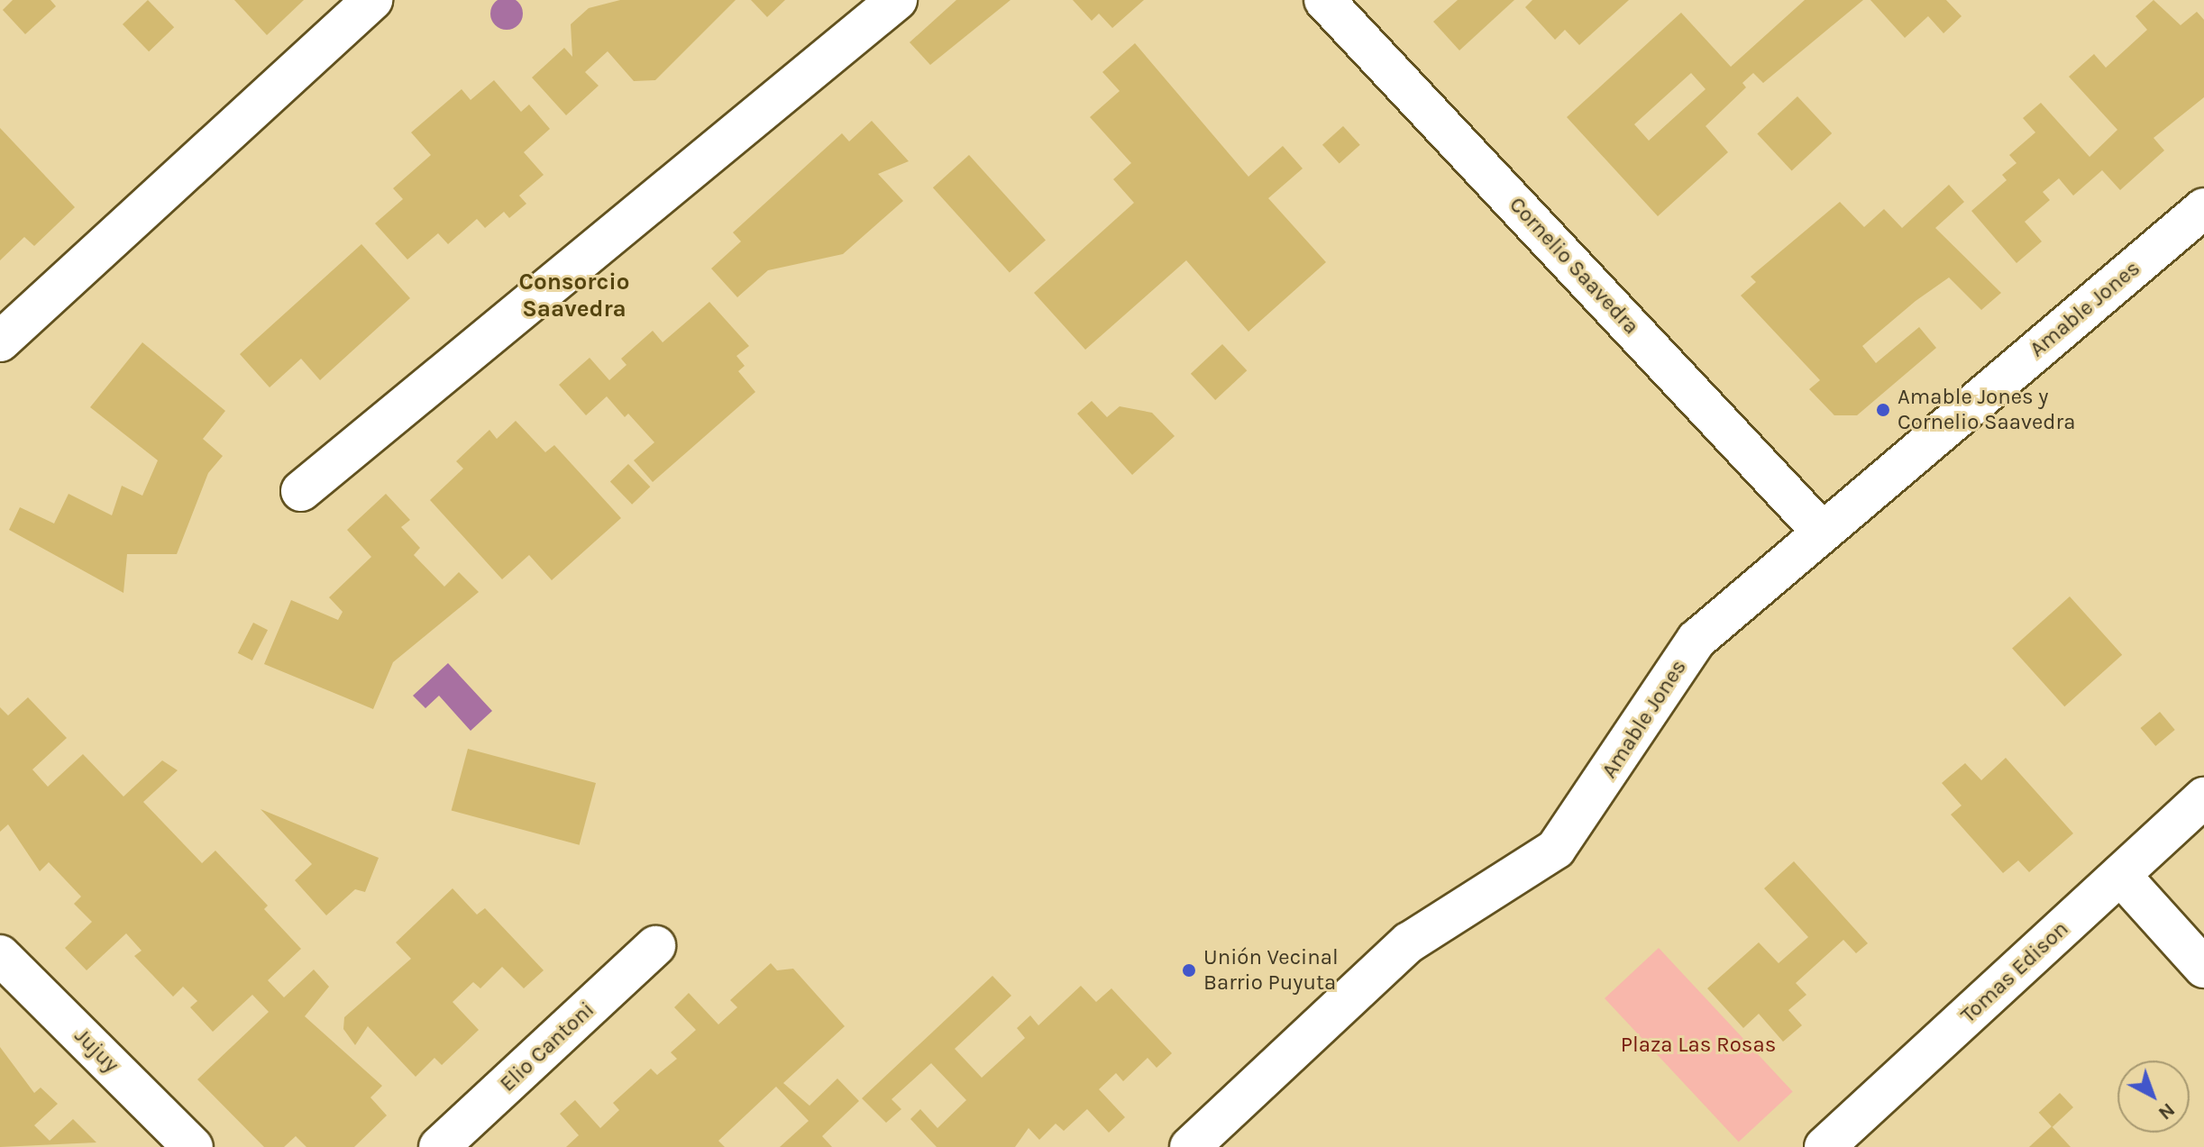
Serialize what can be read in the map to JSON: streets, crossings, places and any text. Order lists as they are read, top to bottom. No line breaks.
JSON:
{"streets":{"street":["Cornelio Saavedra","Amable Jones","Tomas Edison","Elio Cantoni","Jujuy"]},"crossings":[["Cornelio Saavedra","Amable Jones"]],"districts":["Consorcio Saavedra"],"parks":["Plaza Las Rosas"],"places":["Amable Jones y Cornelio Saavedra","Unión Vecinal Barrio Puyuta"],"north":"bottom right"}
